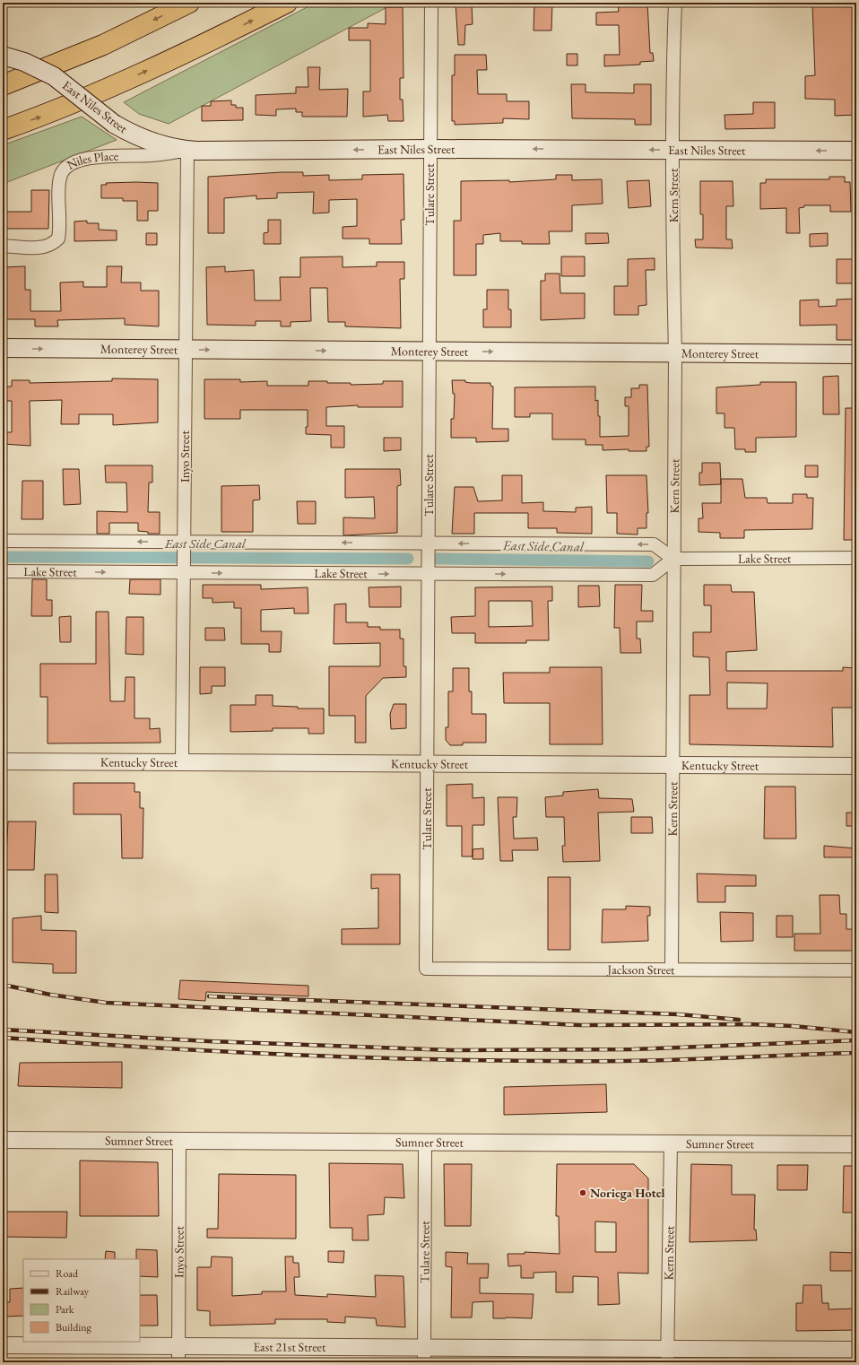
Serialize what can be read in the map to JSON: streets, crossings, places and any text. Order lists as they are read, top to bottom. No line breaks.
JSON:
{"streets":{"main road":["East Niles Street","Monterey Street"],"street":["Niles Place","Tulare Street","Kern Street","Inyo Street","Lake Street","Kentucky Street","Jackson Street","Sumner Street","East 21st Street"]},"crossings":[["East Niles Street","Niles Place"],["East Niles Street","Tulare Street"],["East Niles Street","Kern Street"],["East Niles Street","Inyo Street"],["Niles Place","Inyo Street"],["Tulare Street","Monterey Street"],["Tulare Street","Lake Street"],["Tulare Street","Kentucky Street"],["Tulare Street","Jackson Street"],["Tulare Street","Sumner Street"],["Tulare Street","East 21st Street"],["Kern Street","Monterey Street"],["Kern Street","Lake Street"],["Kern Street","Kentucky Street"],["Kern Street","Jackson Street"],["Kern Street","Sumner Street"],["Kern Street","East 21st Street"],["Monterey Street","Inyo Street"],["Inyo Street","Lake Street"],["Inyo Street","Kentucky Street"],["Inyo Street","Sumner Street"],["Inyo Street","East 21st Street"]],"one_way":["East Niles Street","Monterey Street"],"water":["East Side Canal"],"places":["Noriega Hotel"],"legend":["Road","Railway","Park","Building"]}
